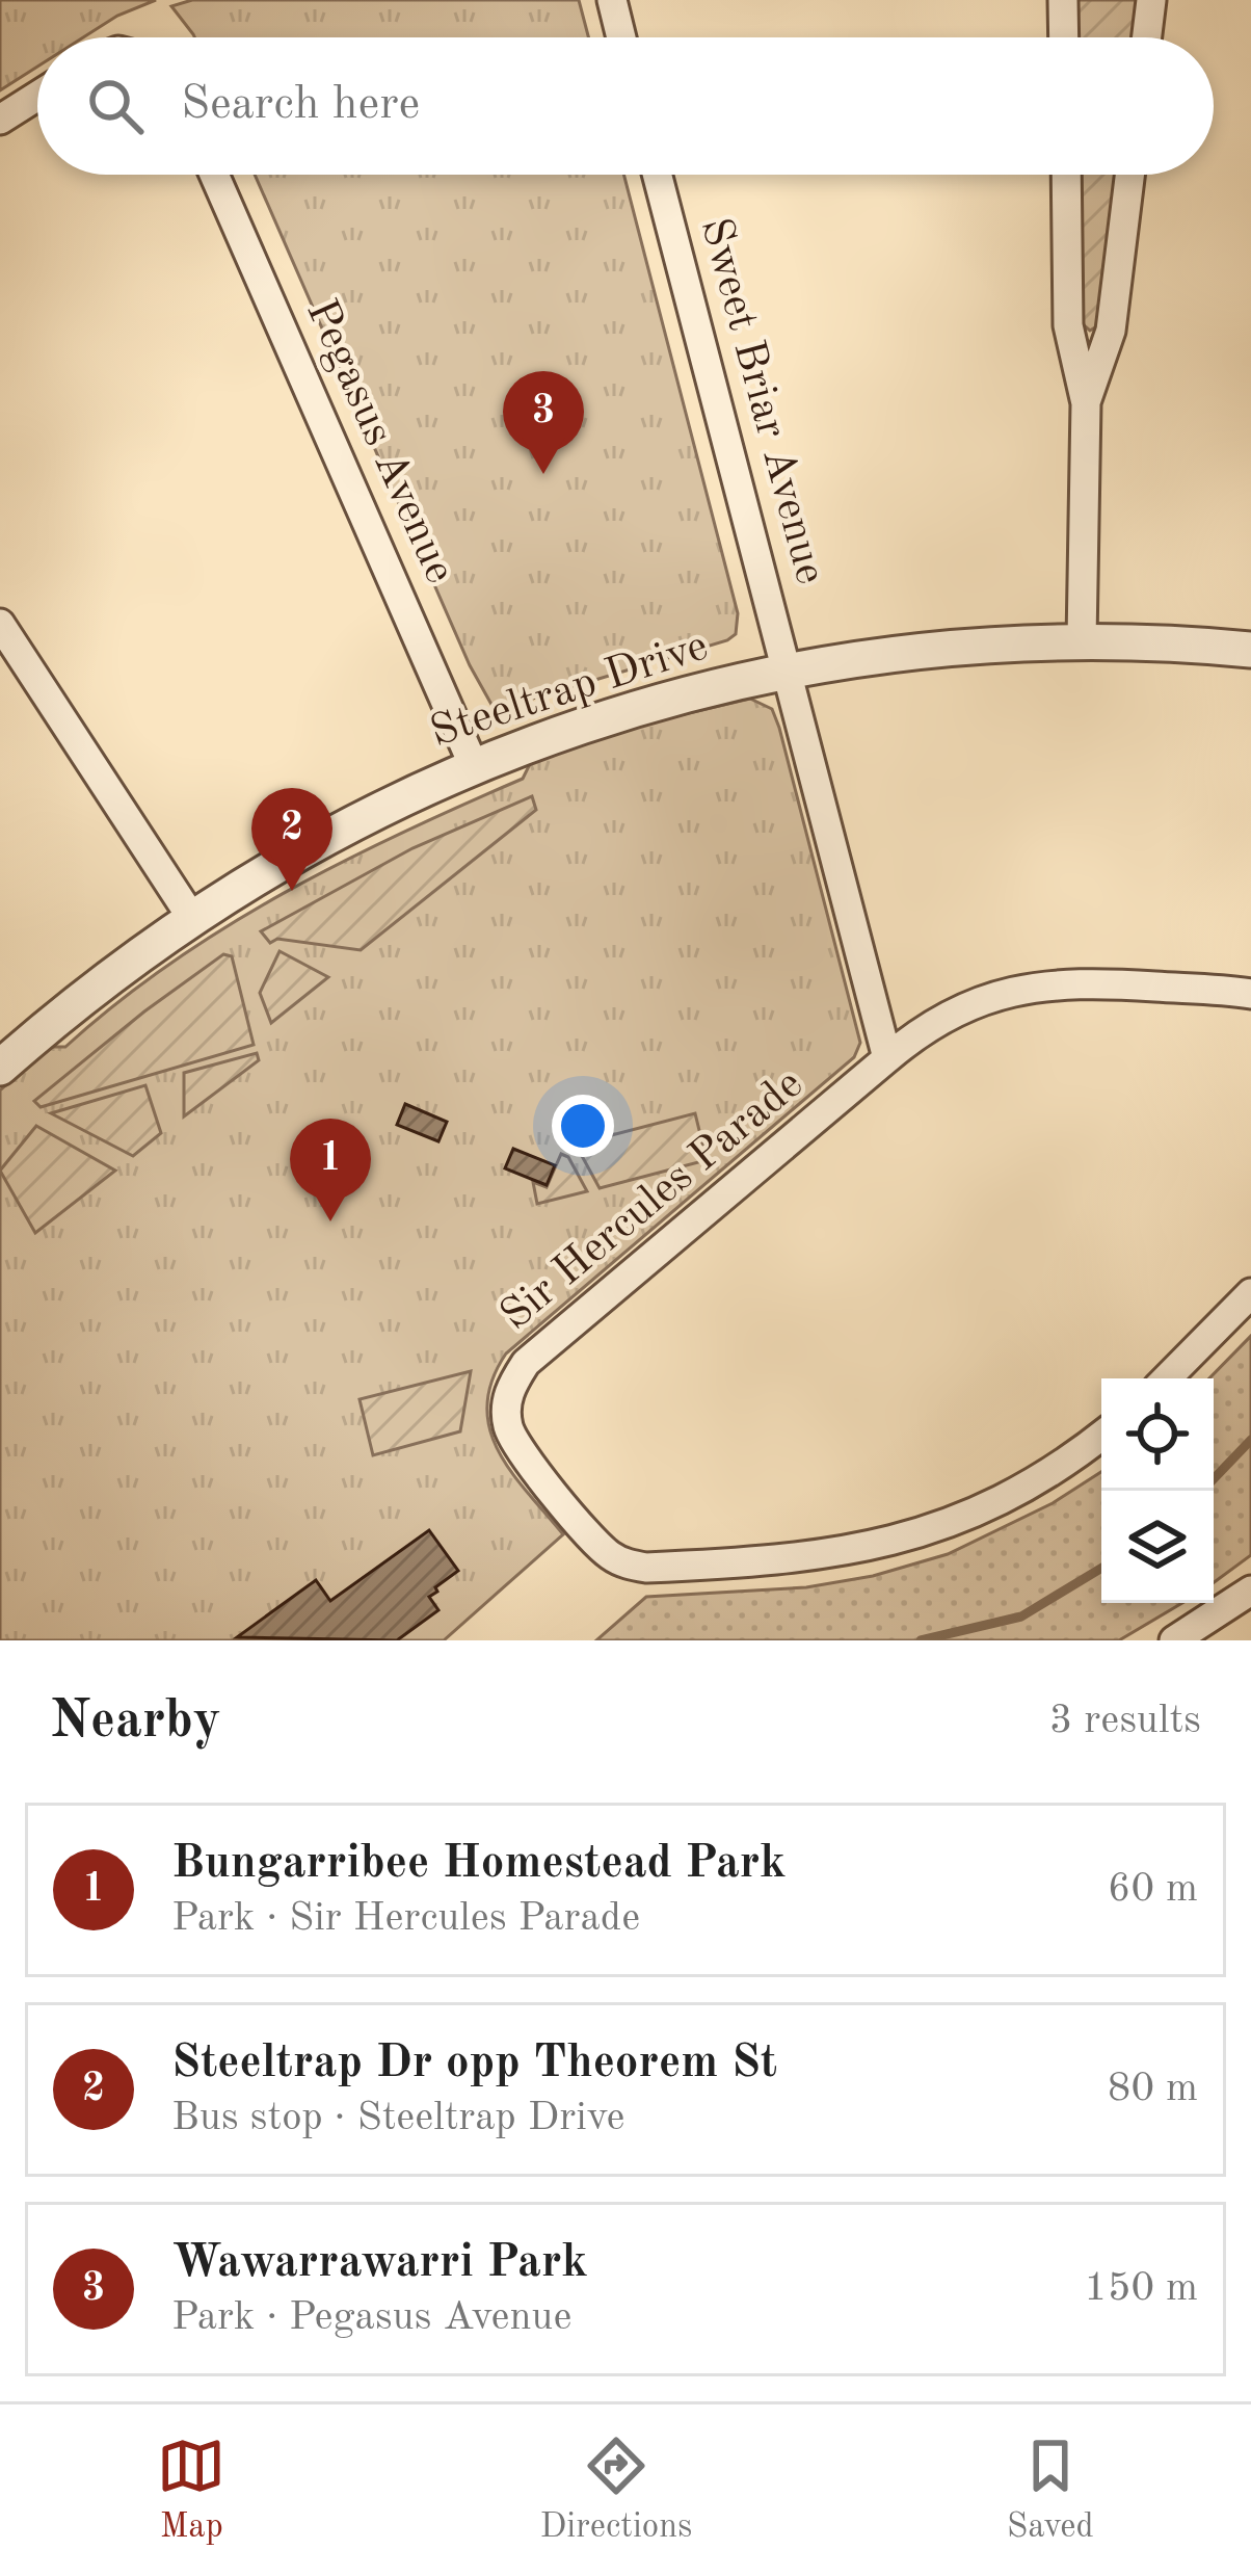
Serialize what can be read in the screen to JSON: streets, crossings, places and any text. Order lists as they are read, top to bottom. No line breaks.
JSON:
{"streets":{"street":["Sweet Briar Avenue","Pegasus Avenue","Steeltrap Drive","Sir Hercules Parade"]},"crossings":[["Sweet Briar Avenue","Steeltrap Drive"],["Pegasus Avenue","Steeltrap Drive"]],"page":{"search":"Search here","pins":["3","2","1"],"heading":["Nearby","3 results"],"list":[{"mark":"1","name":"Bungarribee Homestead Park","note":"Park · Sir Hercules Parade","value":"60 m"},{"mark":"2","name":"Steeltrap Dr opp Theorem St","note":"Bus stop · Steeltrap Drive","value":"80 m"},{"mark":"3","name":"Wawarrawarri Park","note":"Park · Pegasus Avenue","value":"150 m"}],"nav":["Map","Directions","Saved"]}}
